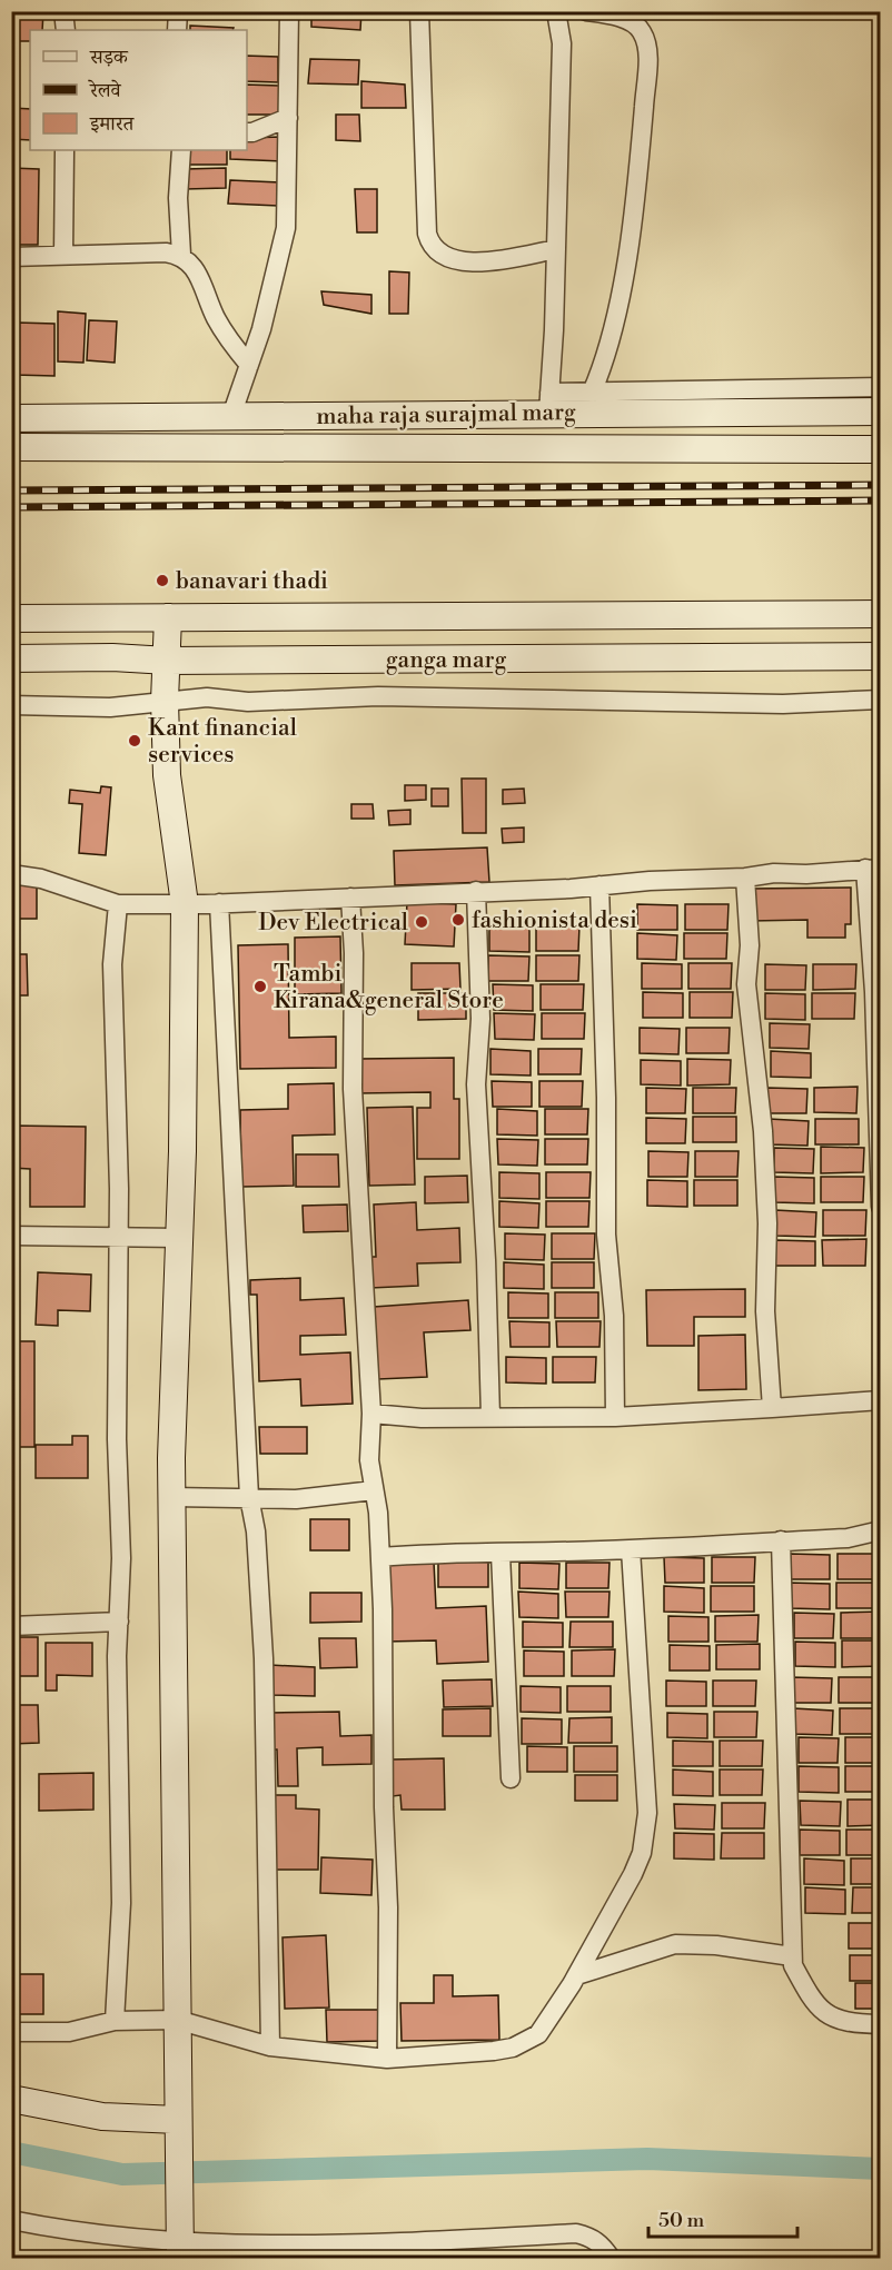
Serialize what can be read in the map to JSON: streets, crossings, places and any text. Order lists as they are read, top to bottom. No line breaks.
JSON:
{"streets":{"street":["maha raja surajmal marg","ganga marg"]},"places":["banavari thadi","Kant financial services","fashionista desi","Dev Electrical","Tambi Kirana&general Store"],"legend":["सड़क","रेलवे","इमारत"],"scale_bar":"50 m"}
